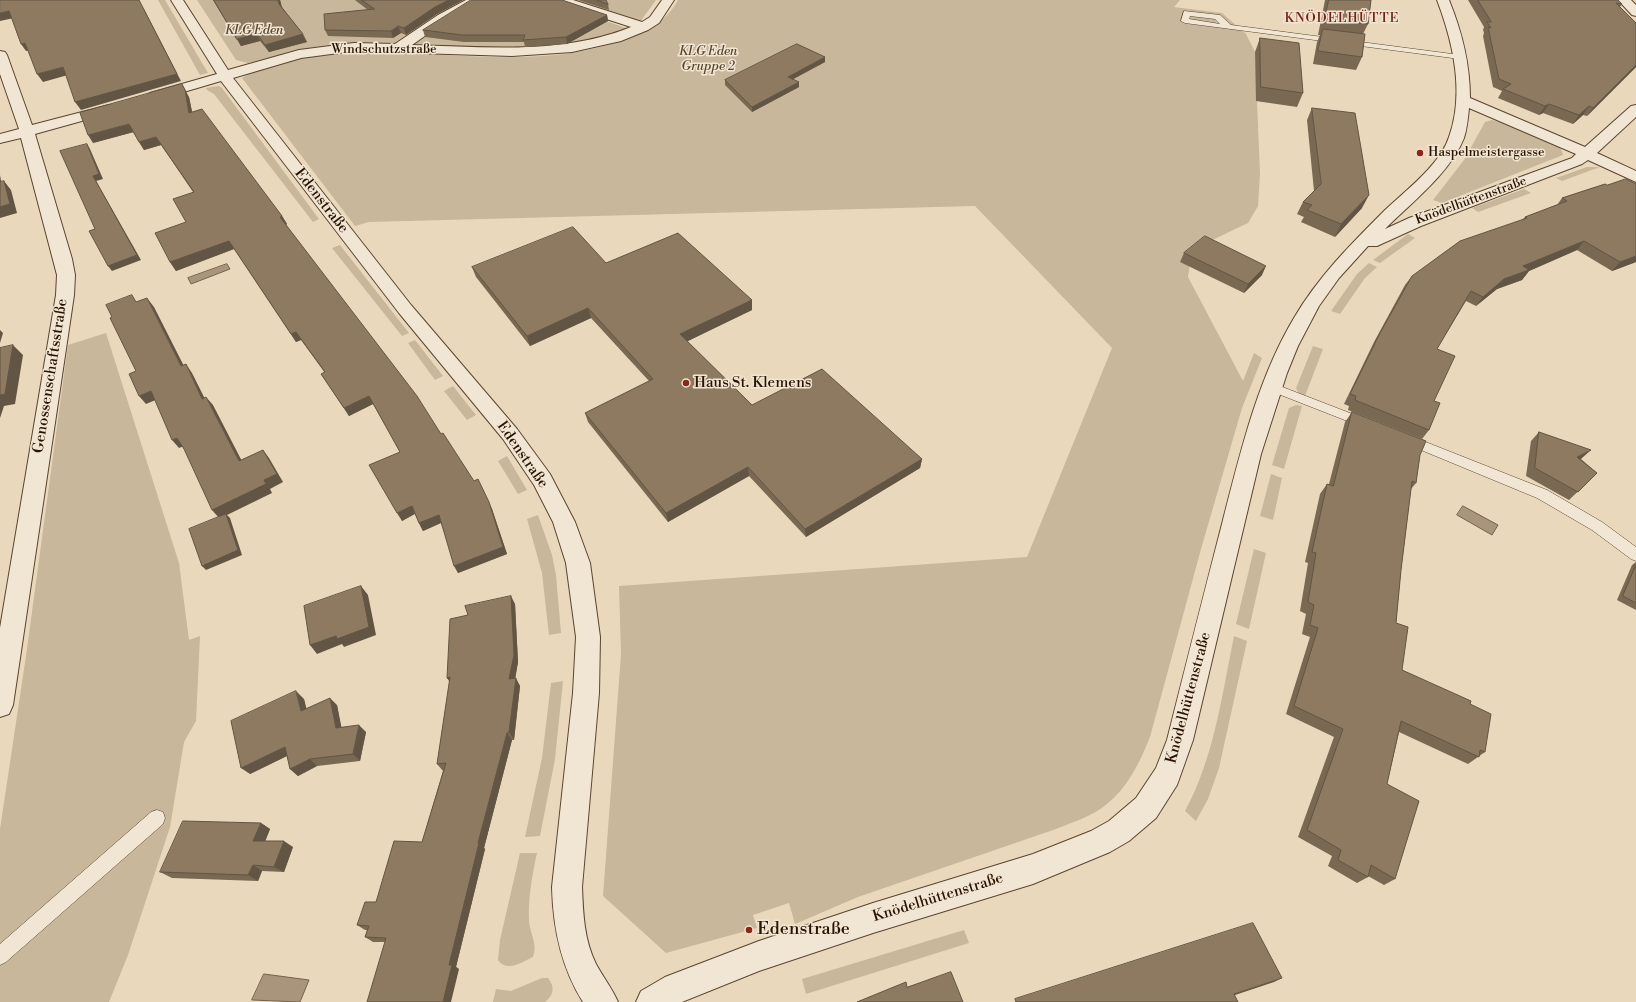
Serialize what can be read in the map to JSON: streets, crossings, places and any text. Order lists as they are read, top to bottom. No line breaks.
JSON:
{"streets":{"street":["Windschutzstraße","Edenstraße","Knödelhüttenstraße","Genossenschaftsstraße"]},"crossings":[["Windschutzstraße","Edenstraße"]],"districts":["KNÖDELHÜTTE"],"parks":["KLG Eden","KLG Eden Gruppe 2"],"places":["Haspelmeistergasse","Haus St. Klemens","Edenstraße"]}
